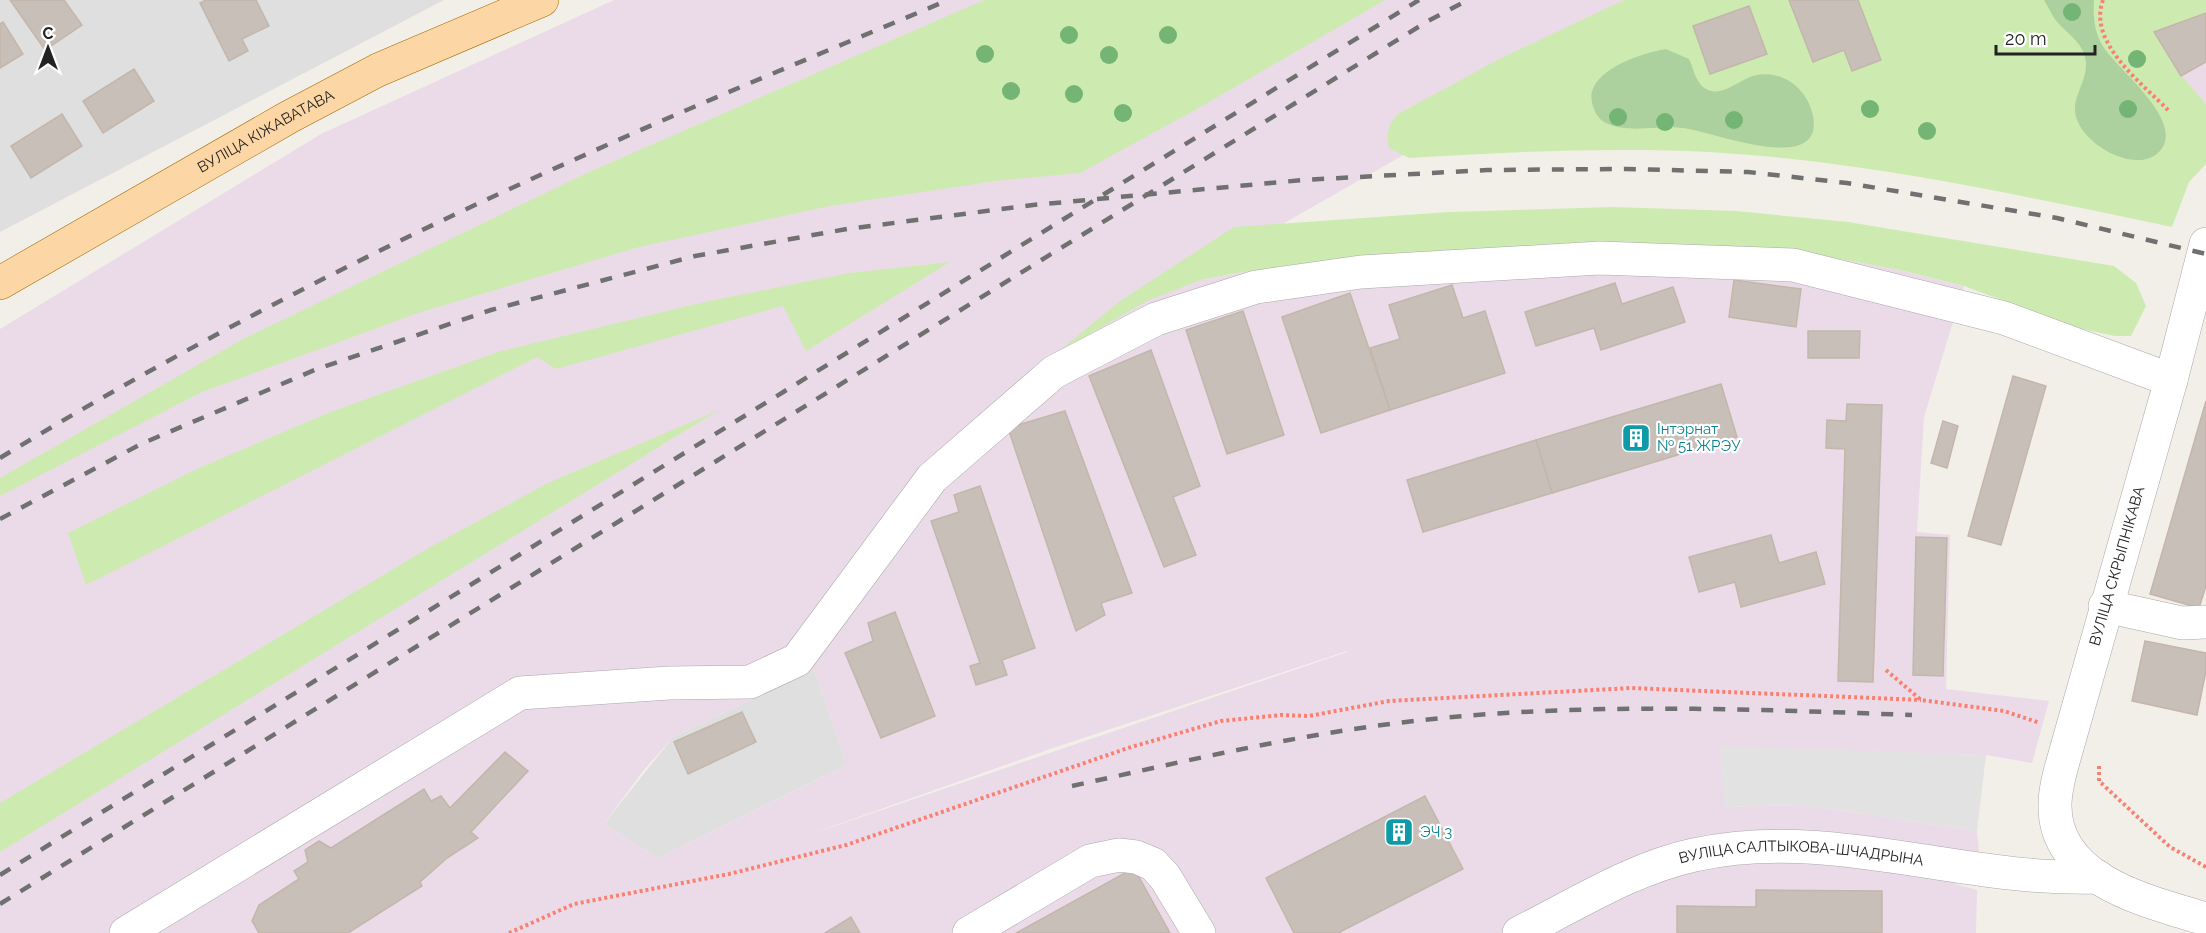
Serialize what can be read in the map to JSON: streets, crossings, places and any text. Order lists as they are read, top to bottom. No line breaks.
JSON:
{"streets":{"main road":["ВУЛІЦА КІЖАВАТАВА"],"street":["ВУЛІЦА СКРЫПНІКАВА","ВУЛІЦА САЛТЫКОВА-ШЧАДРЫНА"]},"crossings":[["ВУЛІЦА СКРЫПНІКАВА","ВУЛІЦА САЛТЫКОВА-ШЧАДРЫНА"]],"places":{"building":["Інтэрнат № 51 ЖРЭУ","ЭЧ 3"]},"scale_bar":"20 m","north":"top"}
